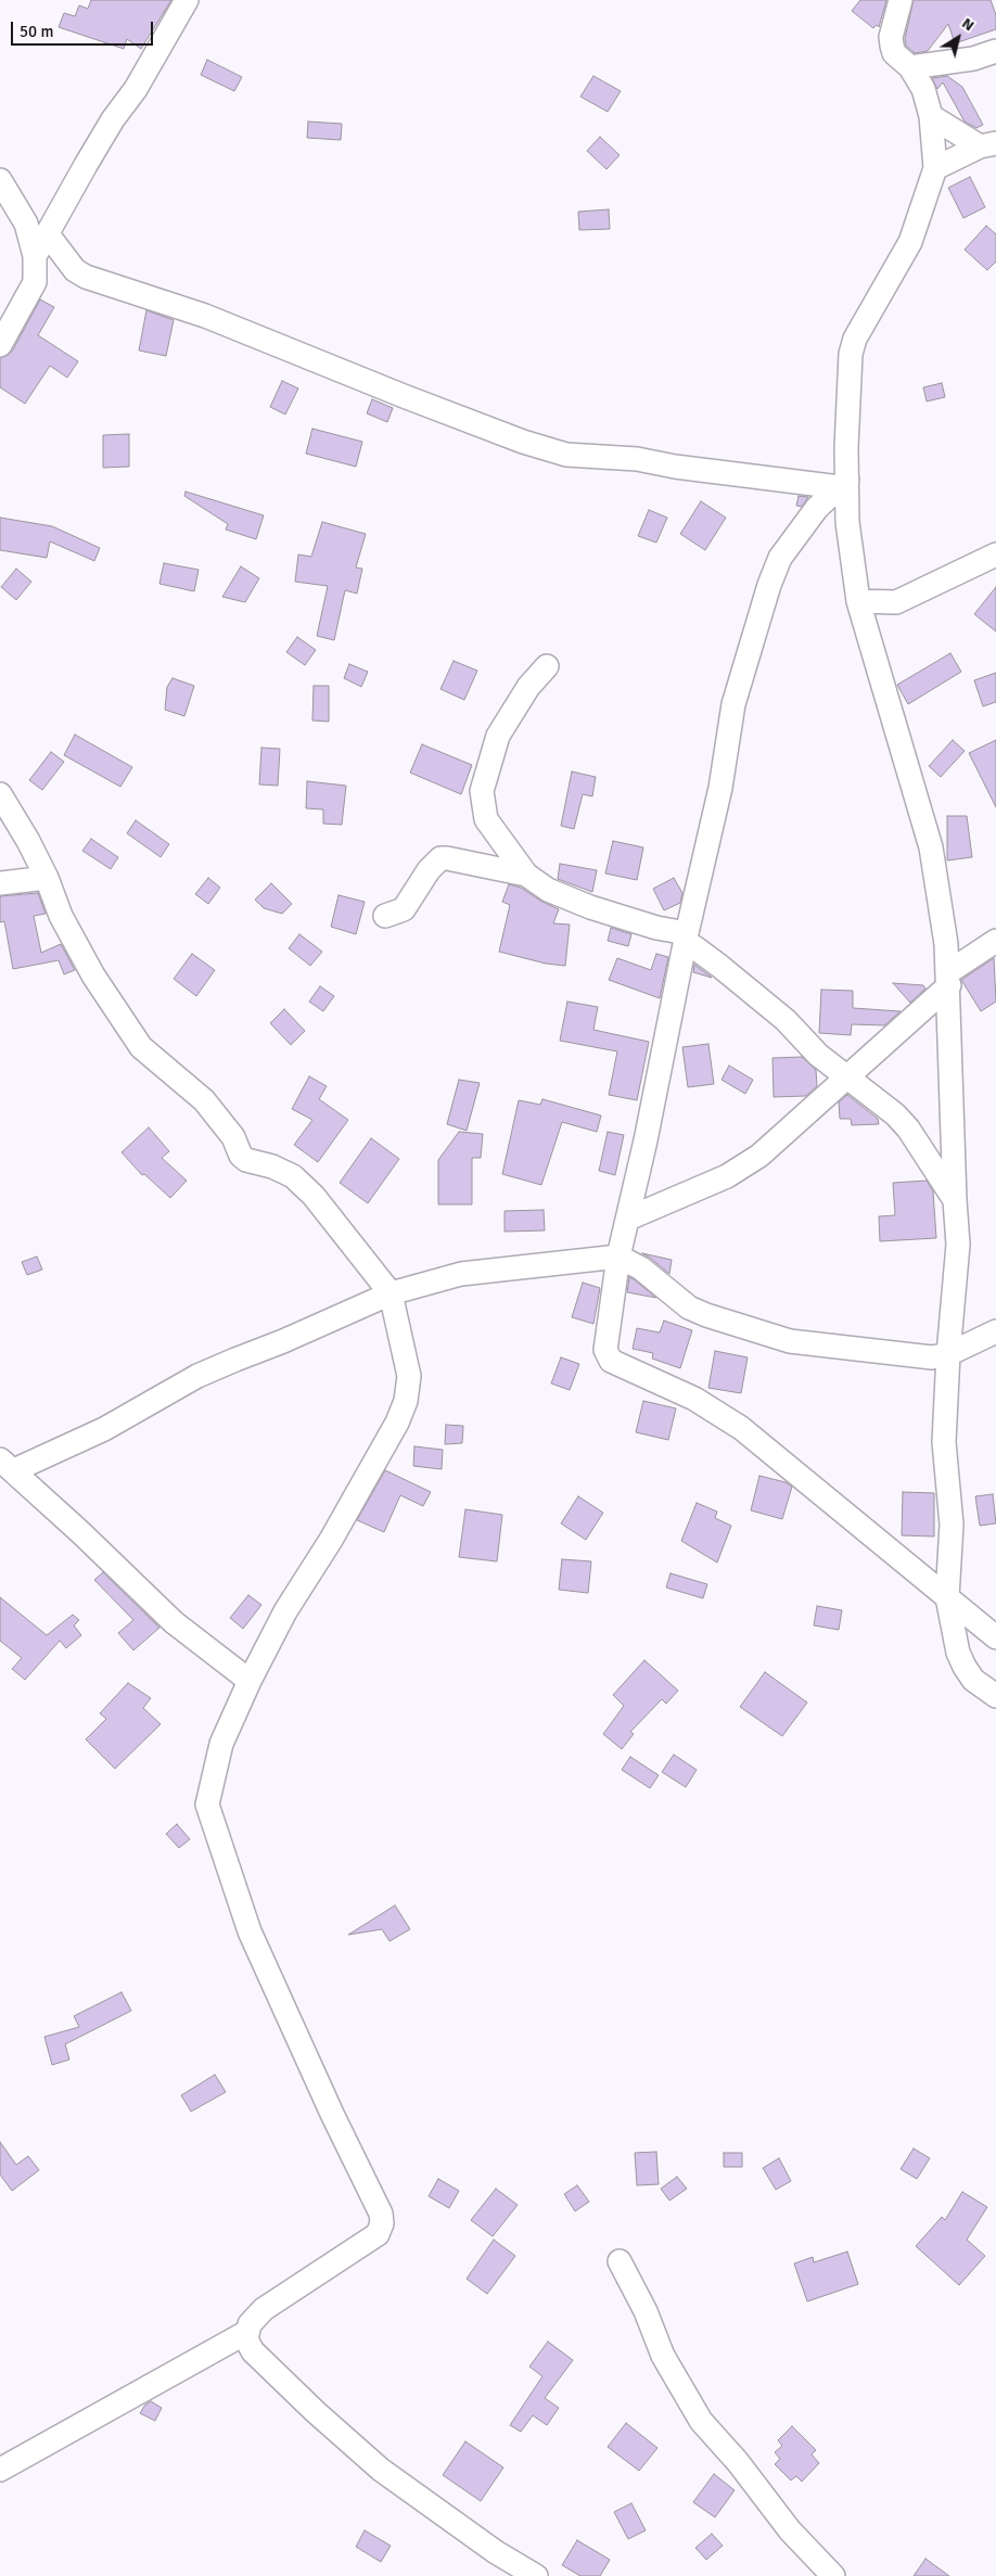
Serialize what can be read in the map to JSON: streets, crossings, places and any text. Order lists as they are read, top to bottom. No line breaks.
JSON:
{"scale_bar":"50 m","north":"top right"}
